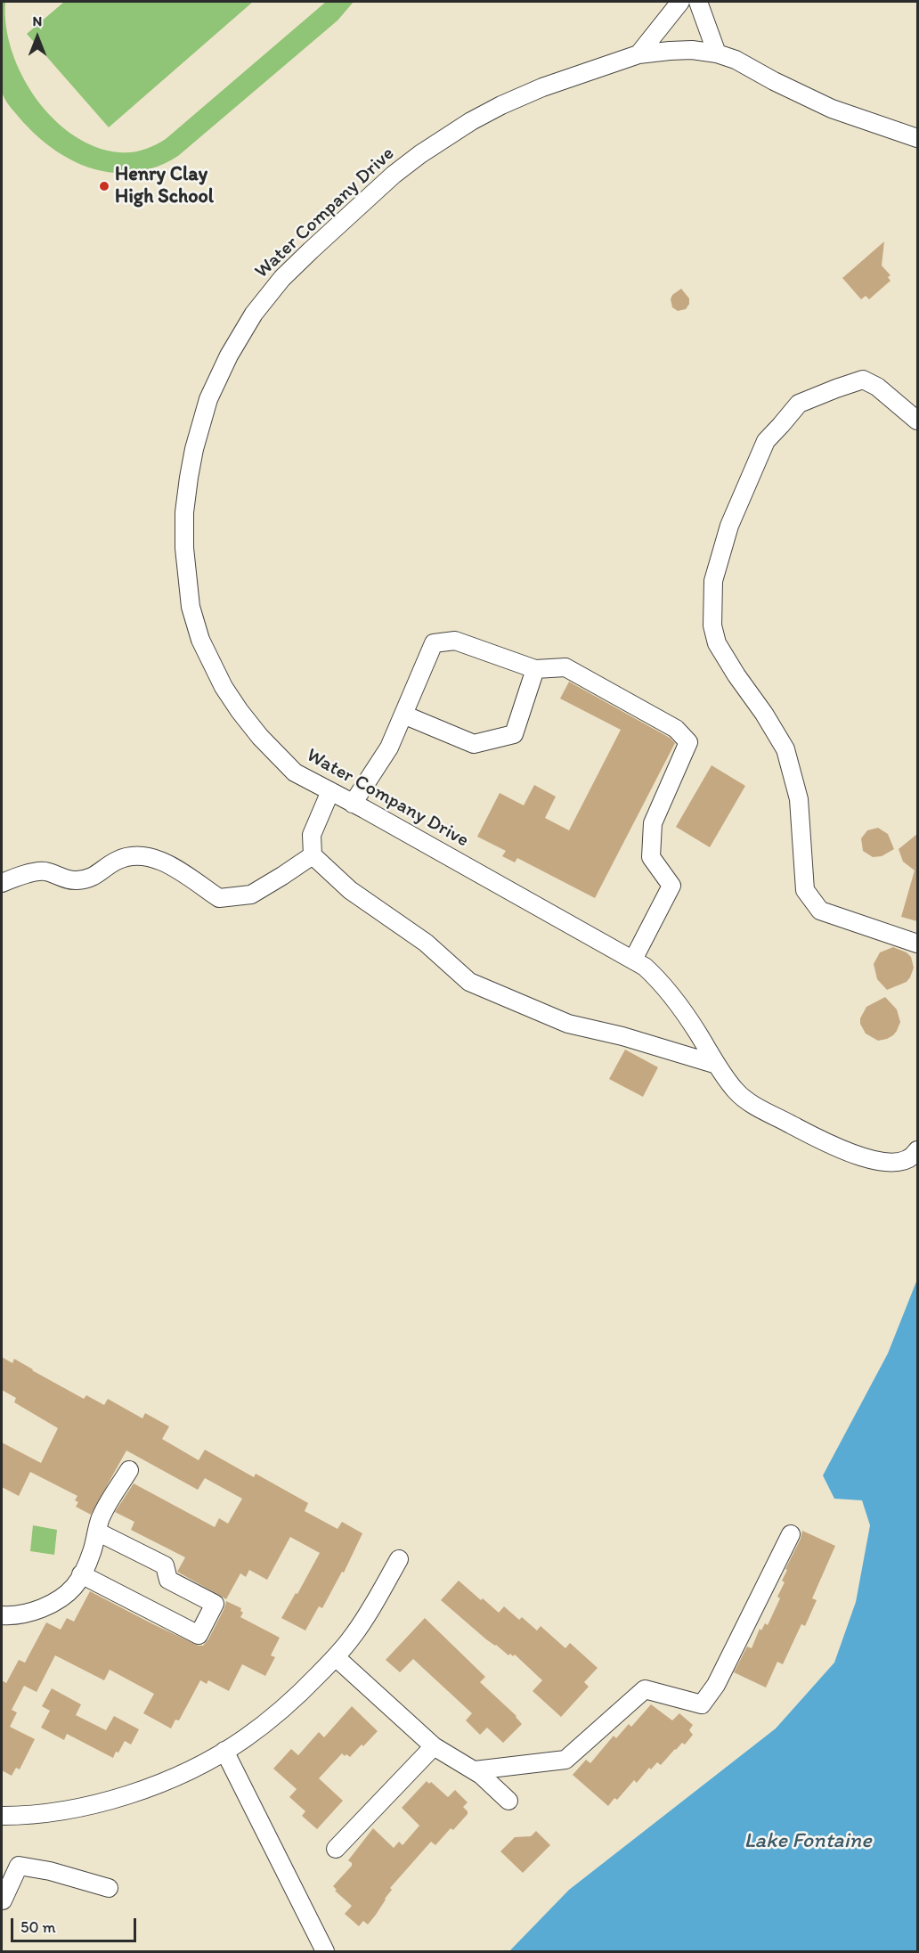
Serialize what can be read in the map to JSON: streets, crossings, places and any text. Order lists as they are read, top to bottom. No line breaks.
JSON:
{"streets":{"street":["Water Company Drive"]},"water":["Lake Fontaine"],"places":["Henry Clay High School"],"scale_bar":"50 m","north":"top"}
